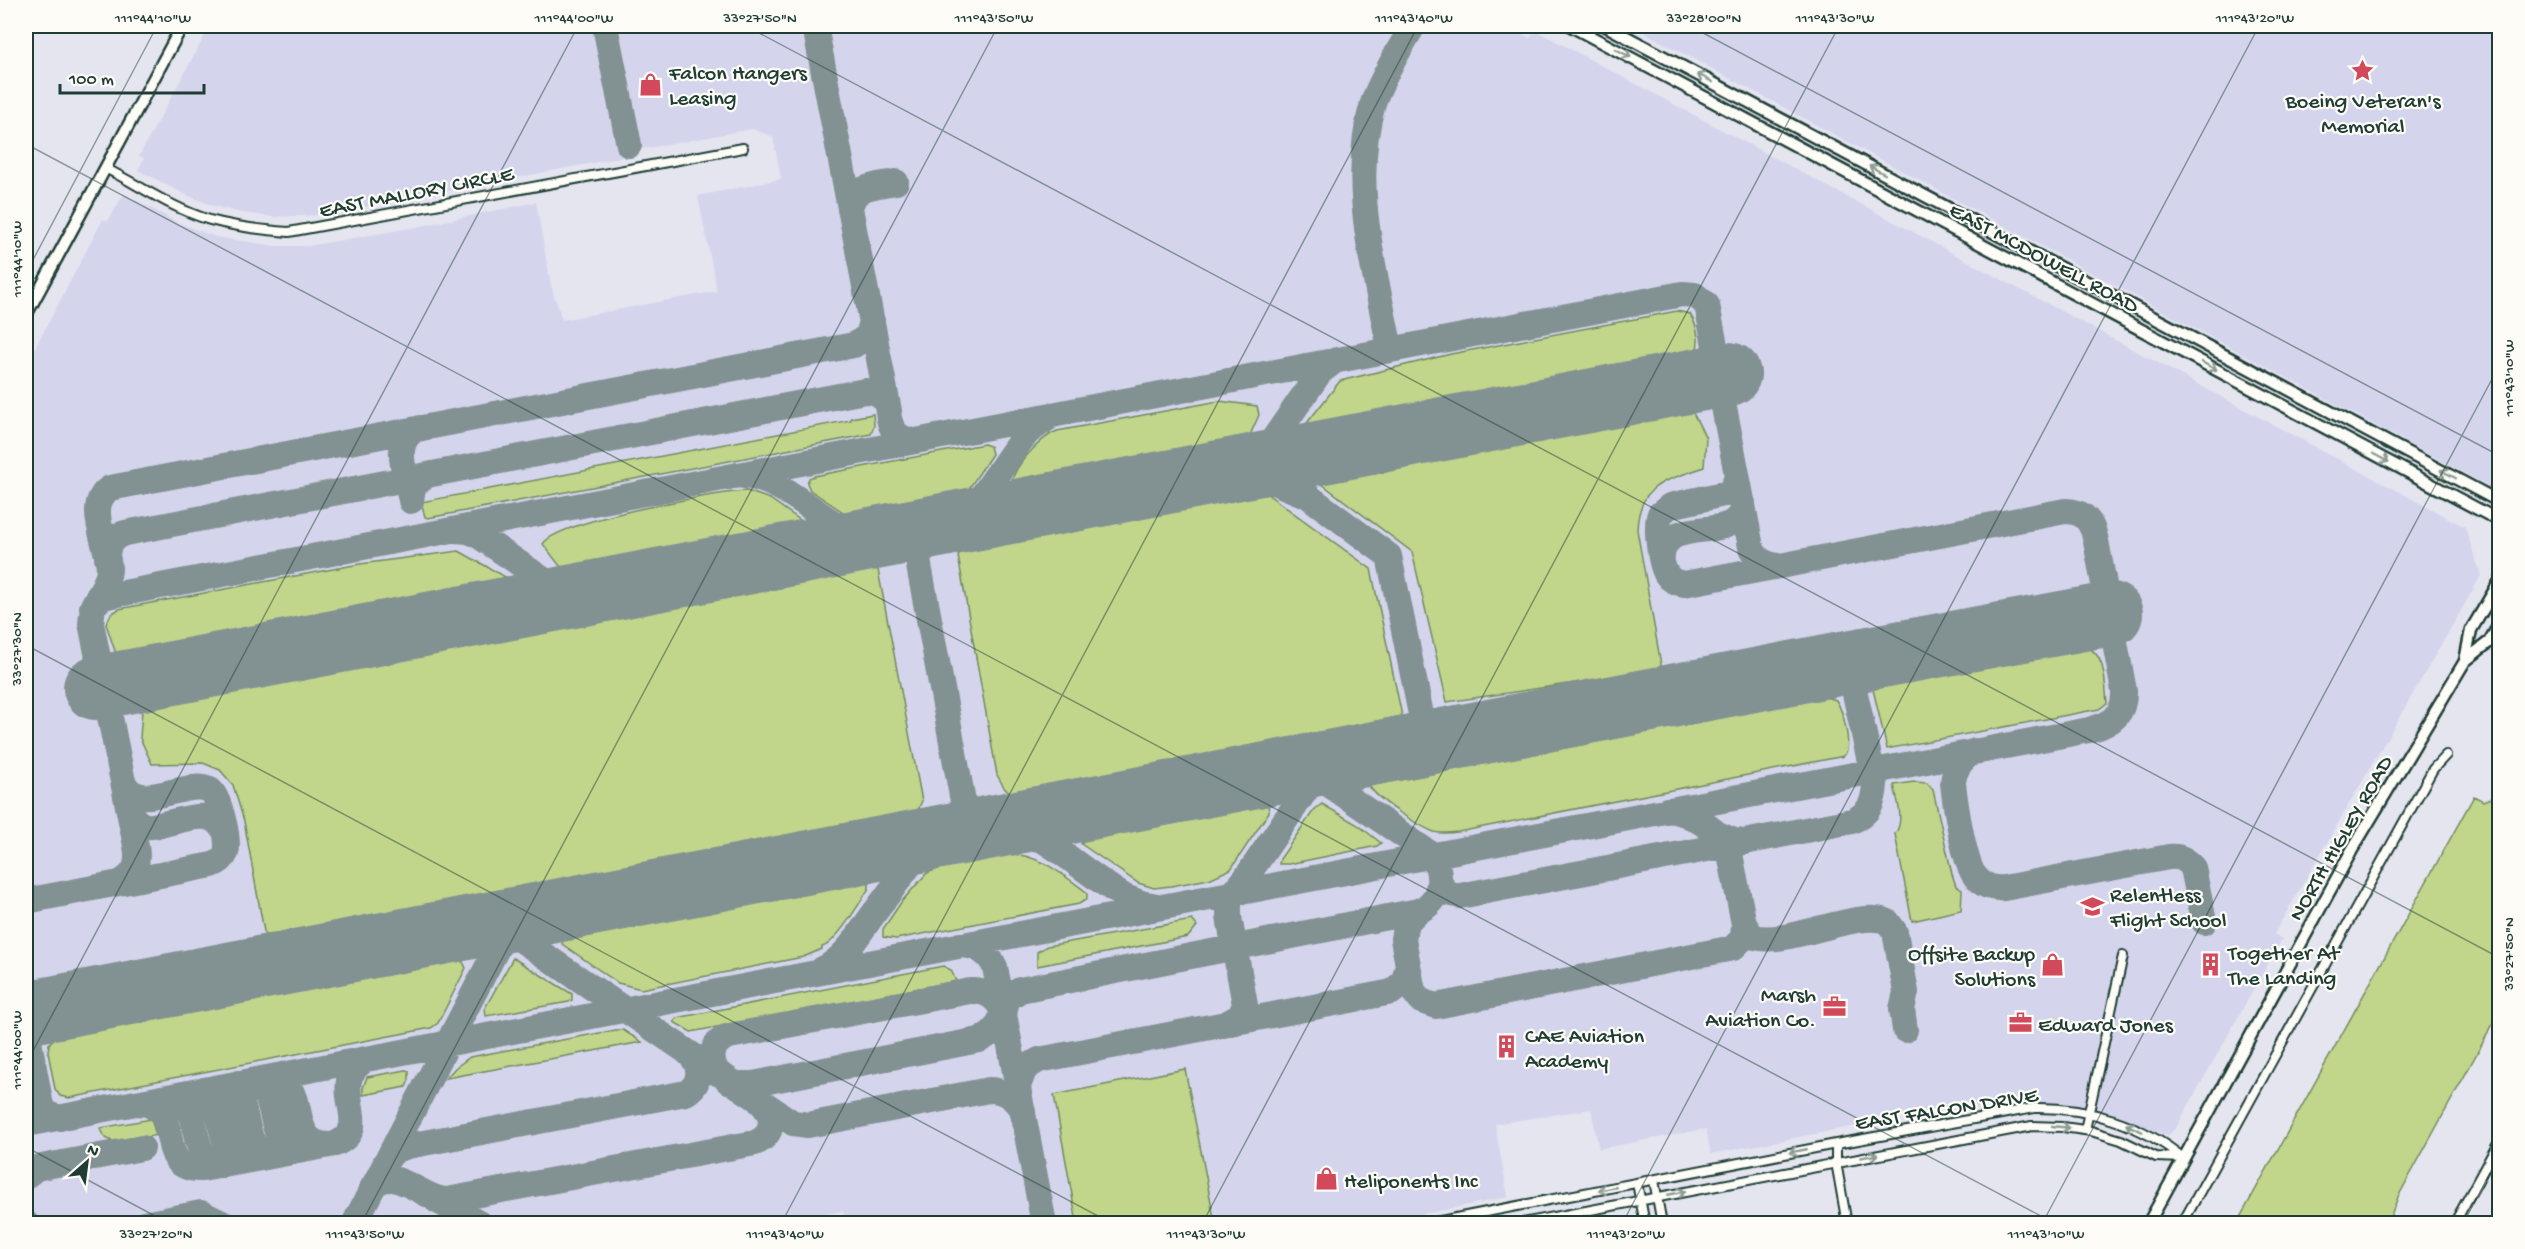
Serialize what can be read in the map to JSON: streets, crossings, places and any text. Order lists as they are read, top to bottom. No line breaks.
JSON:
{"streets":{"main road":["EAST MCDOWELL ROAD","NORTH HIGLEY ROAD"],"street":["EAST MALLORY CIRCLE","EAST FALCON DRIVE"]},"crossings":[["NORTH HIGLEY ROAD","EAST FALCON DRIVE"]],"places":{"place":["Boeing Veteran's Memorial"],"shop":["Falcon Hangers Leasing","Offsite Backup Solutions","Heliponents Inc"],"school or university":["Relentless Flight School"],"building":["Together At The Landing","CAE Aviation Academy"],"office":["Marsh Aviation Co.","Edward Jones"]},"scale_bar":"100 m","north":"top right","coordinates":["111°44'10\"W","111°44'00\"W","33°27'50\"N","111°43'50\"W","111°43'40\"W","33°28'00\"N","111°43'30\"W","111°43'20\"W","111°43'10\"W","33°27'30\"N","33°27'20\"N"]}
